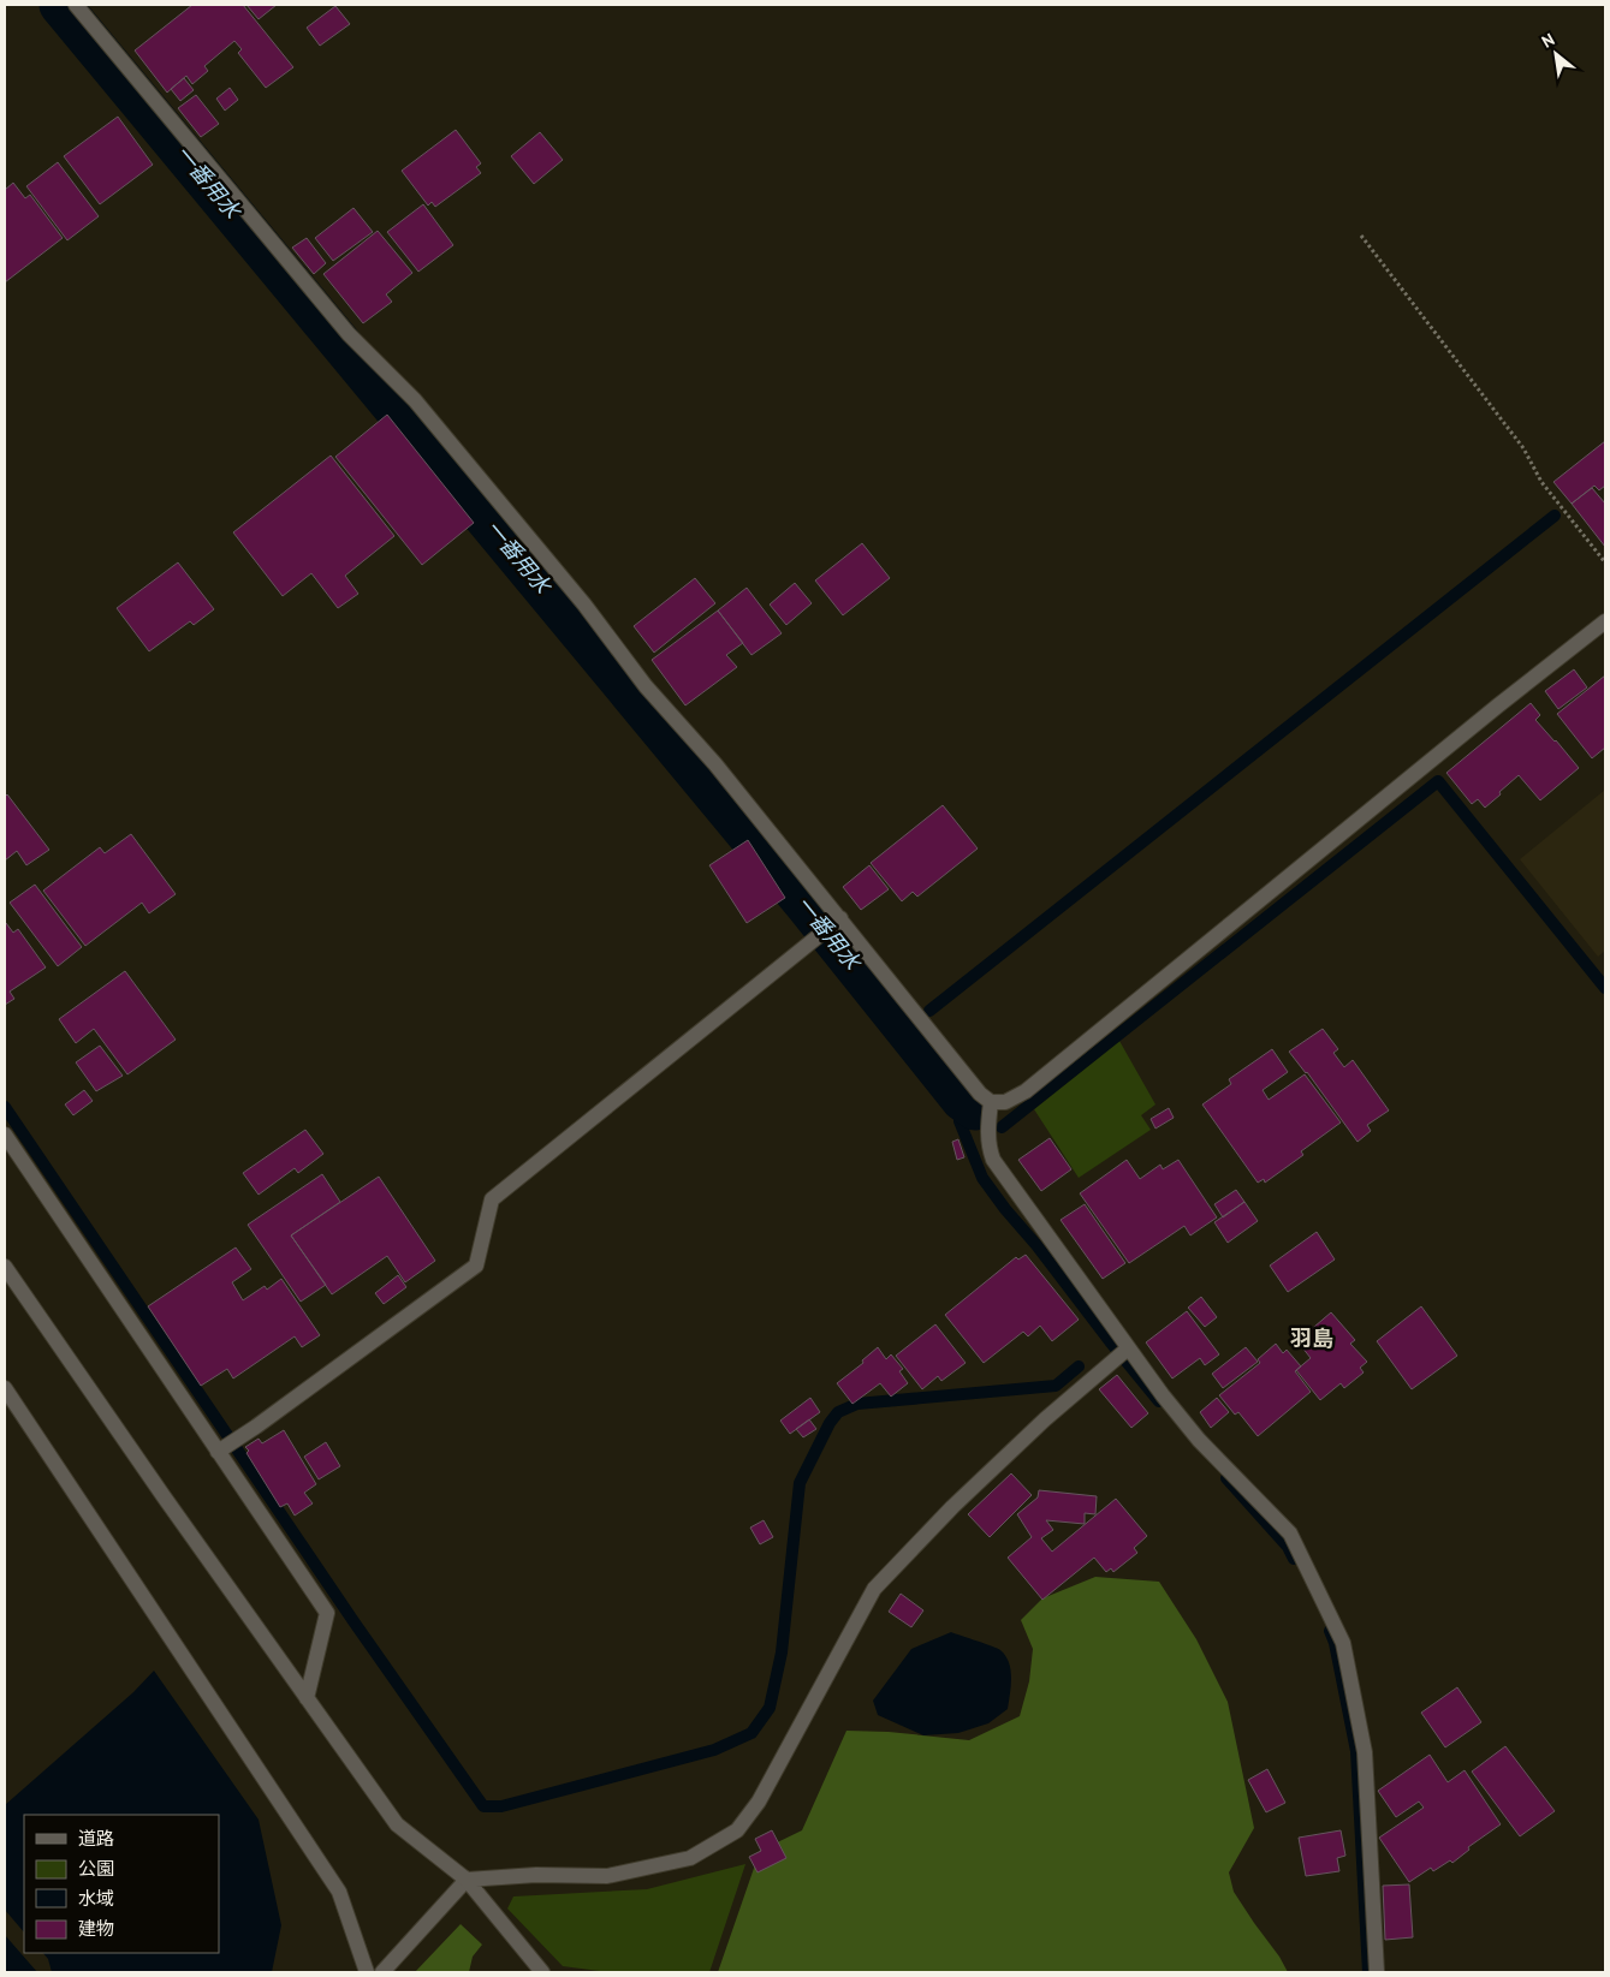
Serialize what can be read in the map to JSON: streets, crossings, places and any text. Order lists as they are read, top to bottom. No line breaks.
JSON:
{"districts":["羽島"],"water":["一番用水"],"legend":["道路","公園","水域","建物"],"north":"top left"}
